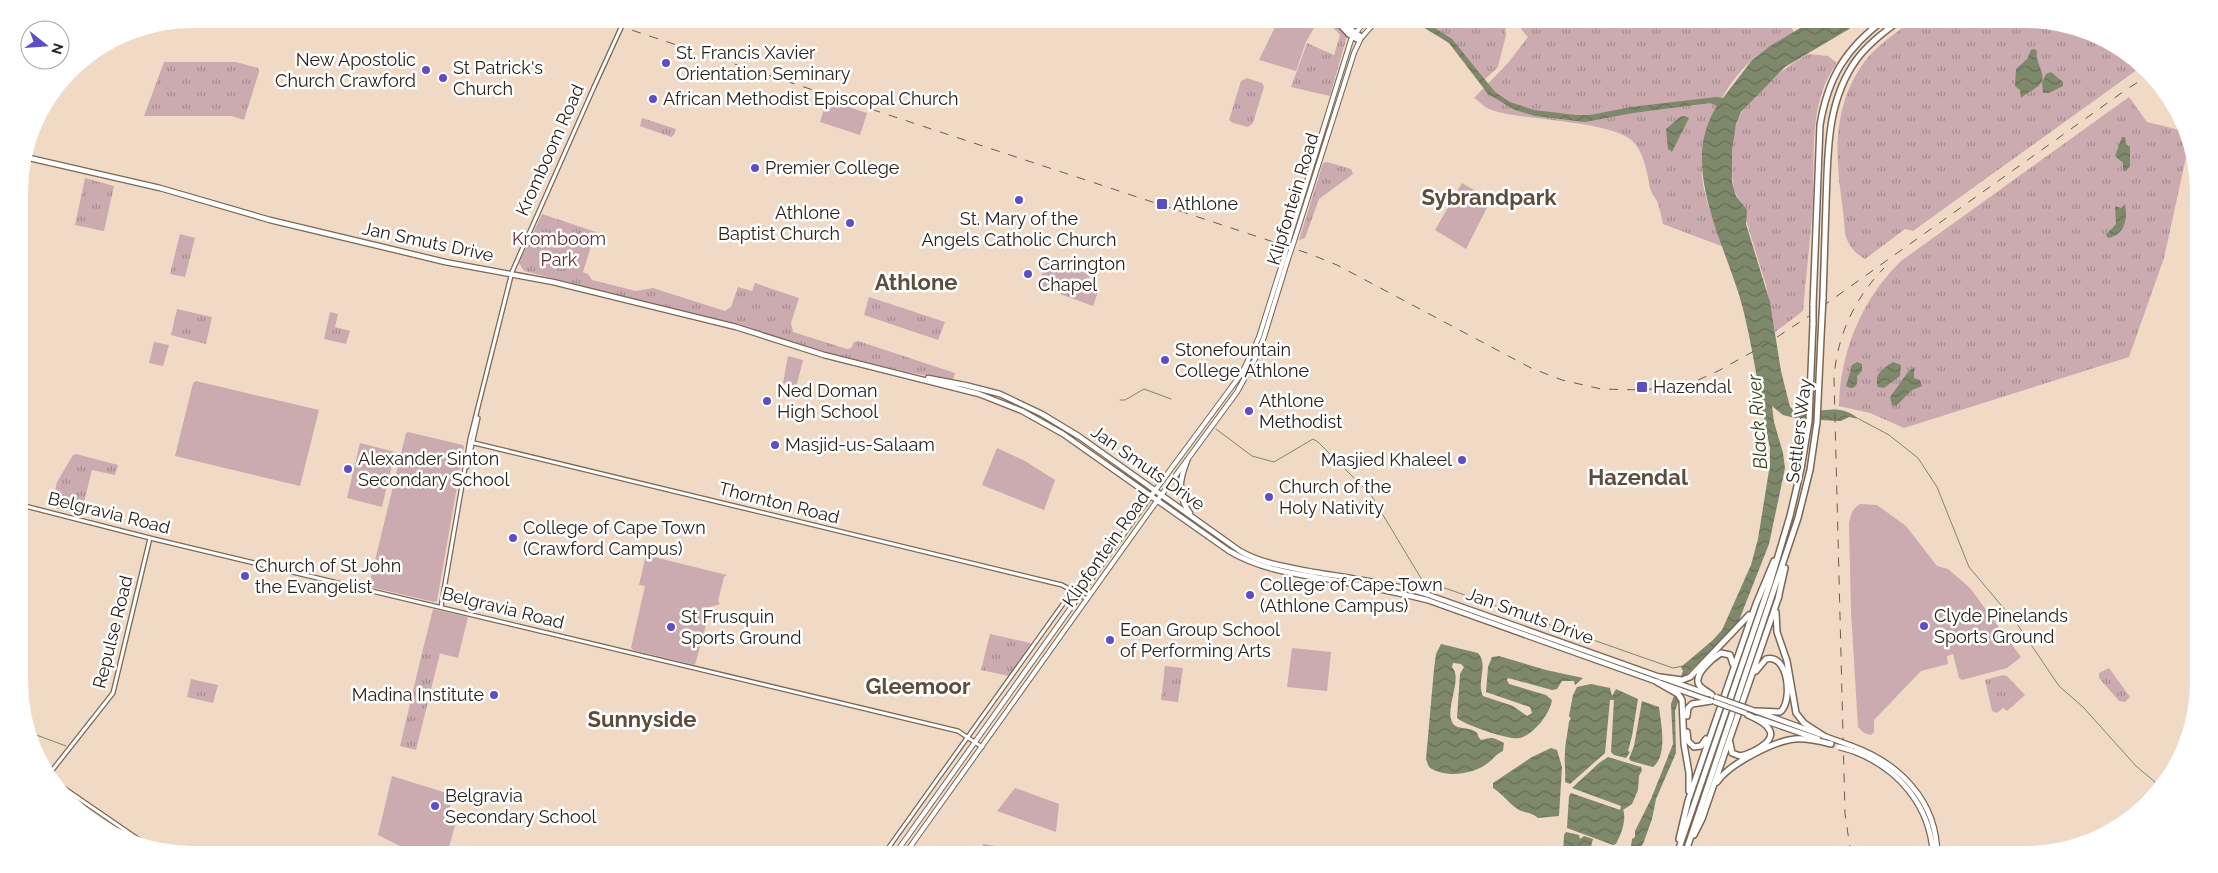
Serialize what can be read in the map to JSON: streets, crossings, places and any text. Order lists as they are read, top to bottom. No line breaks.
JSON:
{"streets":{"highway":["Settlers Way"],"main road":["Klipfontein Road","Jan Smuts Drive"],"street":["Kromboom Road","Thornton Road","Belgravia Road","Repulse Road"]},"crossings":[["Kromboom Road","Jan Smuts Drive"],["Kromboom Road","Thornton Road"],["Kromboom Road","Belgravia Road"],["Klipfontein Road","Jan Smuts Drive"],["Klipfontein Road","Thornton Road"],["Klipfontein Road","Belgravia Road"],["Belgravia Road","Repulse Road"]],"districts":["Sybrandpark","Athlone","Hazendal","Gleemoor","Sunnyside"],"water":["Black River"],"parks":["Kromboom Park"],"places":{"other":["St. Francis Xavier Orientation Seminary","New Apostolic Church Crawford","St Patrick's Church","African Methodist Episcopal Church","Premier College","St. Mary of the Angels Catholic Church","Athlone Baptist Church","Carrington Chapel","Stonefountain College Athlone","Ned Doman High School","Athlone Methodist","Masjid-us-Salaam","Masjied Khaleel","Alexander Sinton Secondary School","Church of the Holy Nativity","College of Cape Town (Crawford Campus)","Church of St John the Evangelist","College of Cape Town (Athlone Campus)","Clyde Pinelands Sports Ground","St Frusquin Sports Ground","Eoan Group School of Performing Arts","Madina Institute","Belgravia Secondary School"],"transit":["Athlone","Hazendal"]},"north":"right"}
